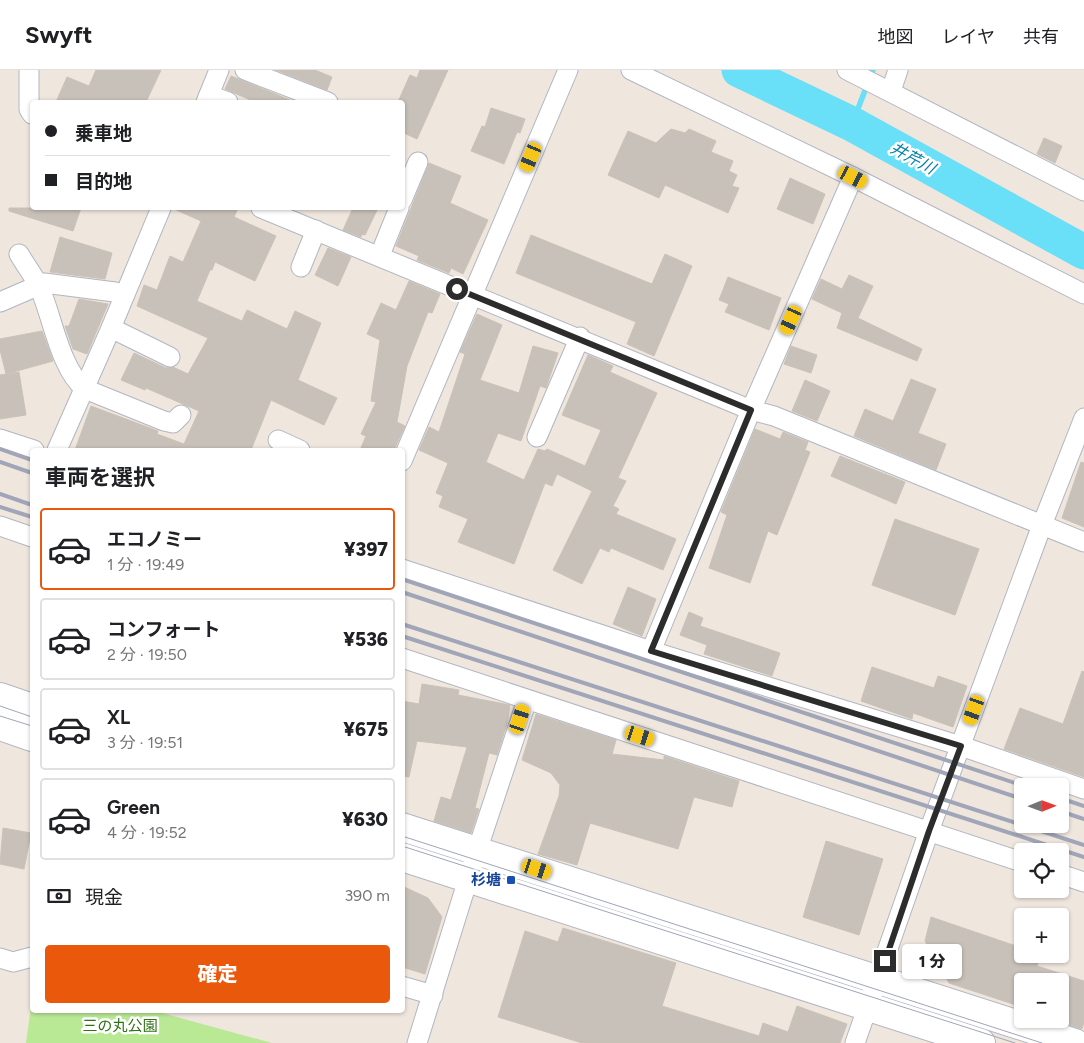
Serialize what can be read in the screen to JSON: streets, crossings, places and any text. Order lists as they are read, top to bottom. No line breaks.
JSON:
{"water":["井芹川"],"parks":["三の丸公園"],"places":{"transit":["杉塘"]},"north":"right","page":{"header":"Swyft","nav":["地図","レイヤ","共有"],"banner":["乗車地","目的地"],"heading":"車両を選択","list":[{"name":"エコノミー","note":"1 分 · 19:49","value":"¥397"},{"name":"コンフォート","note":"2 分 · 19:50","value":"¥536"},{"name":"XL","note":"3 分 · 19:51","value":"¥675"},{"name":"Green","note":"4 分 · 19:52","value":"¥630"}],"map_buttons":["+","−"],"pay":["現金","390 m"],"buttons":"確定","bubble":"1 分"}}
